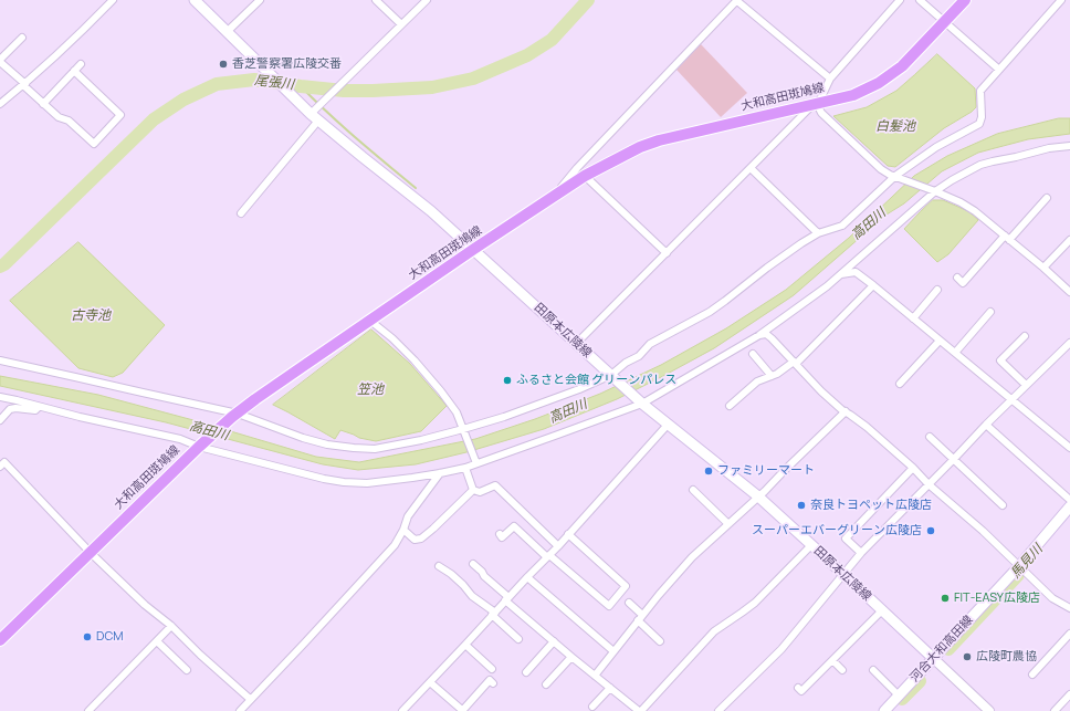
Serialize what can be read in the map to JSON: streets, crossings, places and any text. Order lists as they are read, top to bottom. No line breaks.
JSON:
{"streets":{"main road":["大和高田斑鳩線","田原本広陵線","河合大和高田線"]},"crossings":[["大和高田斑鳩線","田原本広陵線"],["田原本広陵線","河合大和高田線"]],"water":["尾張川","白髪池","高田川","古寺池","笠池","馬見川"],"places":["香芝警察署広陵交番","ふるさと会館 グリーンパレス","ファミリーマート","奈良トヨペット広陵店","スーパーエバーグリーン広陵店","FIT-EASY広陵店","DCM","広陵町農協"]}
